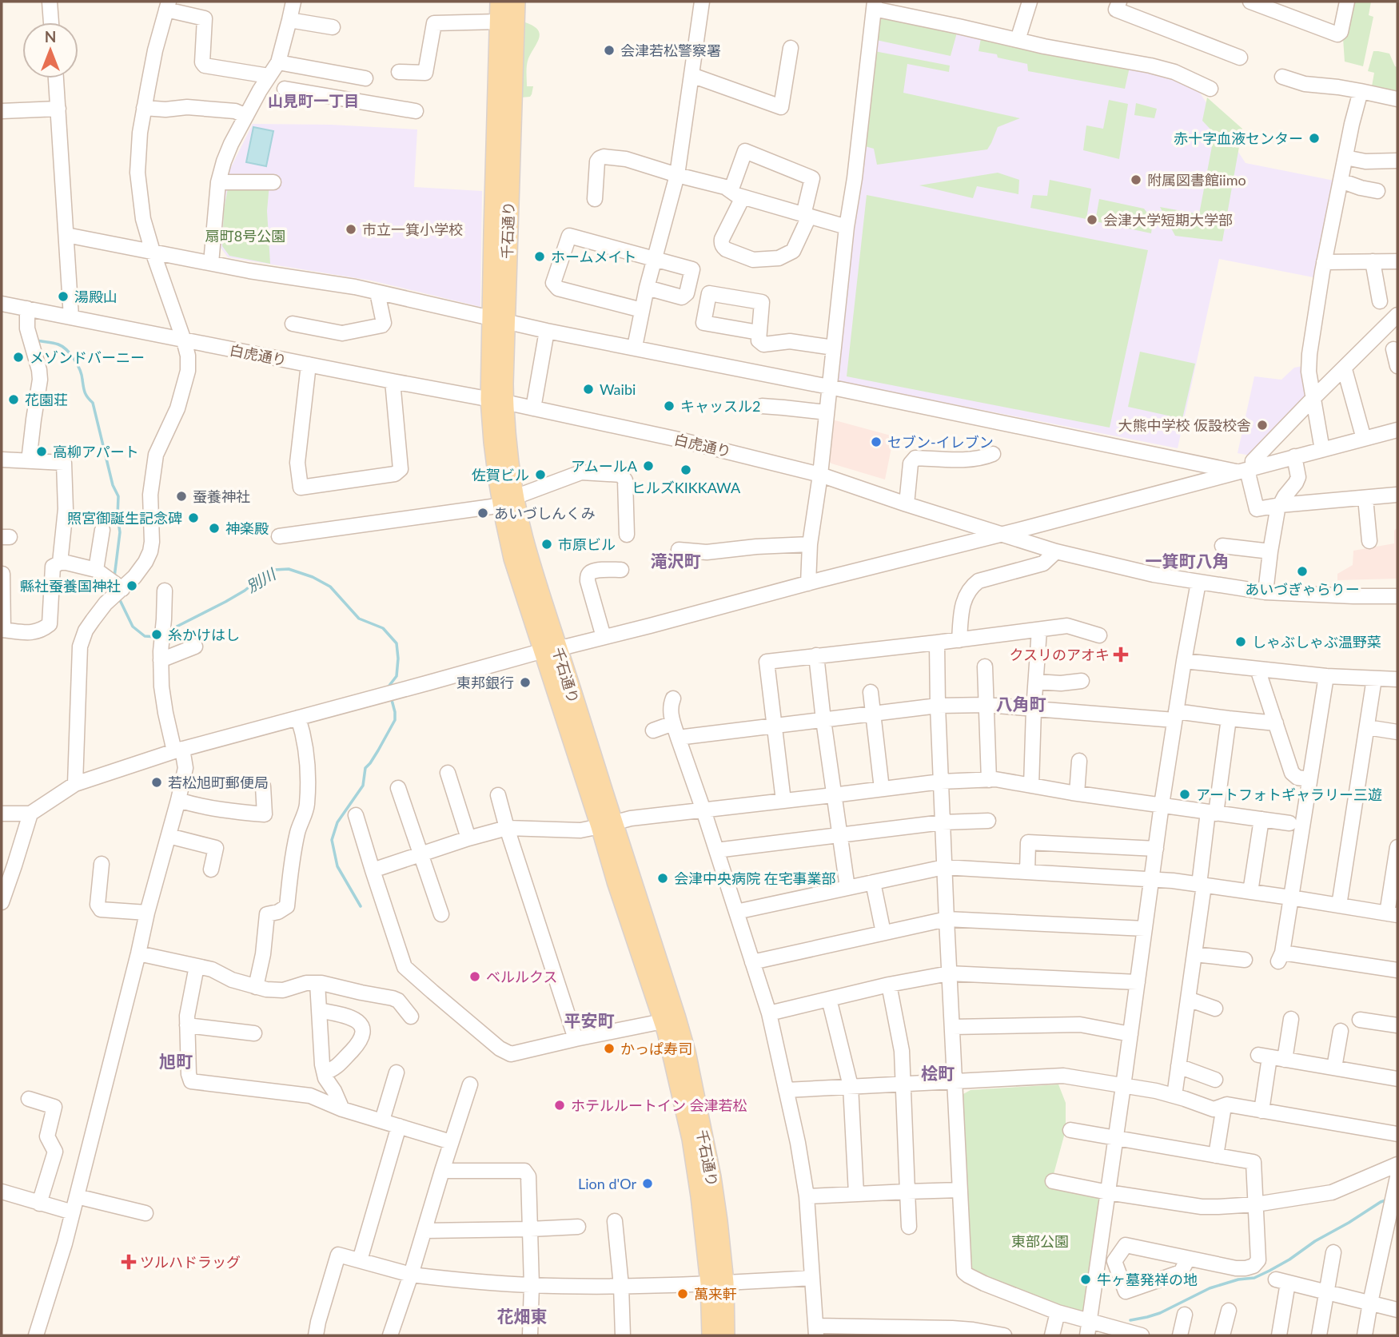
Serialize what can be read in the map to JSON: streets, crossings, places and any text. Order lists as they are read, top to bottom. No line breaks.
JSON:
{"streets":{"main road":["千石通り"],"street":["白虎通り"]},"crossings":[["千石通り","白虎通り"]],"districts":["山見町一丁目","滝沢町","一箕町八角","八角町","平安町","旭町","桧町","花畑東"],"water":["別川"],"parks":["扇町8号公園","東部公園"],"places":{"other":["会津若松警察署","赤十字血液センター","附属図書館iimo","会津大学短期大学部","市立一箕小学校","ホームメイト","湯殿山","メゾンドバーニー","Waibi","花園荘","キャッスル2","大熊中学校 仮設校舎","セブン-イレブン","高柳アパート","アムールA","ヒルズKIKKAWA","佐賀ビル","蚕養神社","あいづしんくみ","照宮御誕生記念碑","神楽殿","市原ビル","あいづぎゃらりー","縣社蚕養国神社","糸かけはし","しゃぶしゃぶ温野菜","東邦銀行","若松旭町郵便局","アートフォトギャラリー三遊","会津中央病院 在宅事業部","ベルルクス","かっぱ寿司","ホテルルートイン 会津若松","Lion d'Or","牛ヶ墓発祥の地","萬来軒"],"health":["クスリのアオキ","ツルハドラッグ"]},"north":"top"}
